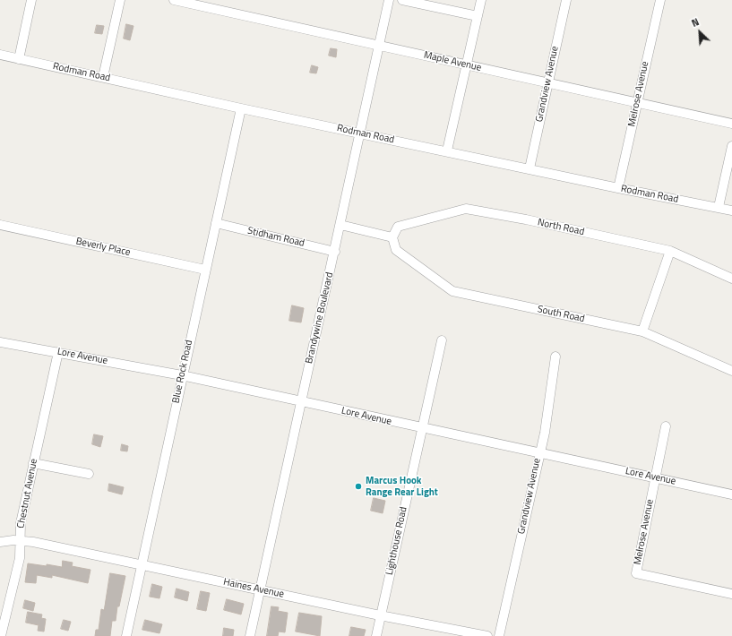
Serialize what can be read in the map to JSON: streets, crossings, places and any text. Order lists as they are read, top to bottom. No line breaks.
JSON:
{"streets":{"street":["Maple Avenue","Rodman Road","Grandview Avenue","Melrose Avenue","North Road","Stidham Road","Beverly Place","South Road","Brandywine Boulevard","Lore Avenue","Blue Rock Road","Chestnut Avenue","Lighthouse Road","Haines Avenue"]},"crossings":[["Maple Avenue","Grandview Avenue"],["Maple Avenue","Melrose Avenue"],["Maple Avenue","Brandywine Boulevard"],["Rodman Road","Grandview Avenue"],["Rodman Road","Melrose Avenue"],["Rodman Road","Brandywine Boulevard"],["Rodman Road","Blue Rock Road"],["Grandview Avenue","Lore Avenue"],["Melrose Avenue","Lore Avenue"],["North Road","South Road"],["Stidham Road","Brandywine Boulevard"],["Stidham Road","Blue Rock Road"],["Beverly Place","Blue Rock Road"],["Brandywine Boulevard","Lore Avenue"],["Brandywine Boulevard","Haines Avenue"],["Lore Avenue","Blue Rock Road"],["Lore Avenue","Chestnut Avenue"],["Lore Avenue","Lighthouse Road"],["Blue Rock Road","Haines Avenue"],["Chestnut Avenue","Haines Avenue"],["Lighthouse Road","Haines Avenue"]],"places":["Marcus Hook Range Rear Light"],"north":"top left"}
